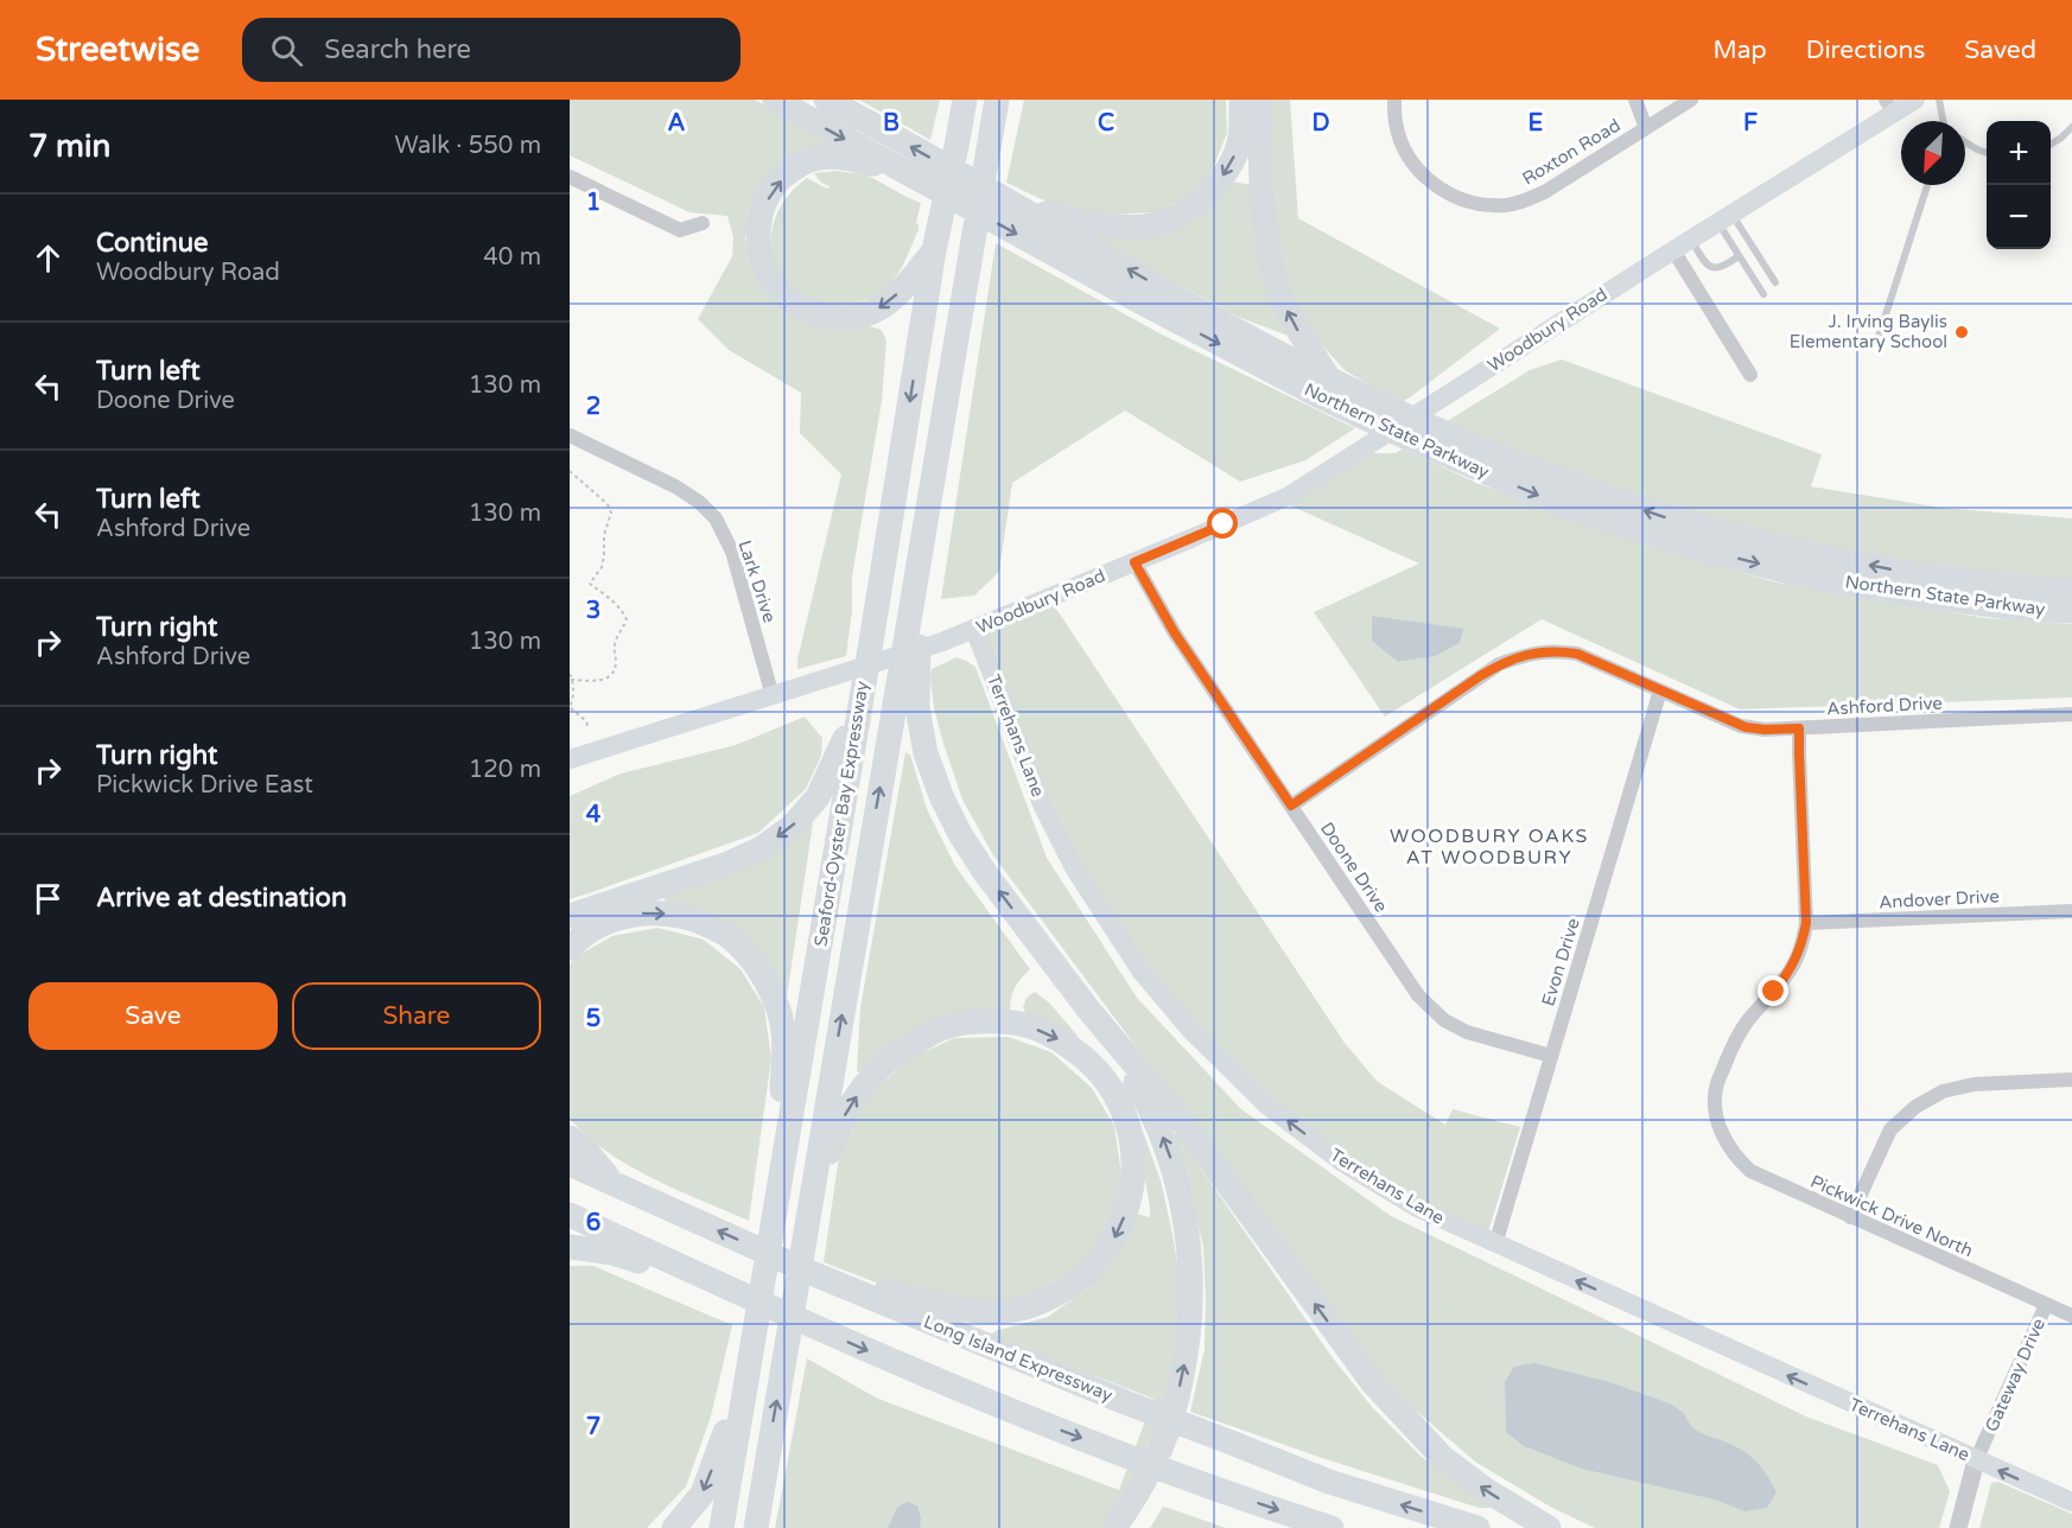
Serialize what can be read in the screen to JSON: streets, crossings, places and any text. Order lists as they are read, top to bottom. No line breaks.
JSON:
{"streets":{"highway":["Northern State Parkway","Seaford-Oyster Bay Expressway","Long Island Expressway"],"main road":["Woodbury Road","Terrehans Lane"],"street":["Roxton Road","Lark Drive","Ashford Drive","Doone Drive","Andover Drive","Evon Drive","Pickwick Drive North","Gateway Drive"]},"crossings":[["Woodbury Road","Lark Drive"],["Woodbury Road","Terrehans Lane"],["Woodbury Road","Doone Drive"],["Ashford Drive","Doone Drive"],["Ashford Drive","Evon Drive"],["Terrehans Lane","Evon Drive"],["Terrehans Lane","Gateway Drive"],["Doone Drive","Evon Drive"],["Andover Drive","Pickwick Drive North"],["Pickwick Drive North","Gateway Drive"]],"one_way":["Terrehans Lane"],"districts":["WOODBURY OAKS AT WOODBURY"],"places":["J. Irving Baylis Elementary School"],"north":"bottom left","page":{"header":"Streetwise","search":"Search here","nav":["Map","Directions","Saved"],"heading":["7 min","Walk · 550 m"],"map_buttons":["+","−"],"list":[["Continue","Woodbury Road","40 m"],["Turn left","Doone Drive","130 m"],["Turn left","Ashford Drive","130 m"],["Turn right","Ashford Drive","130 m"],["Turn right","Pickwick Drive East","120 m"],"Arrive at destination"],"buttons":["Save","Share"]},"grid":{"columns":["A","B","C","D","E","F"],"rows":["1","2","3","4","5","6","7"]}}
